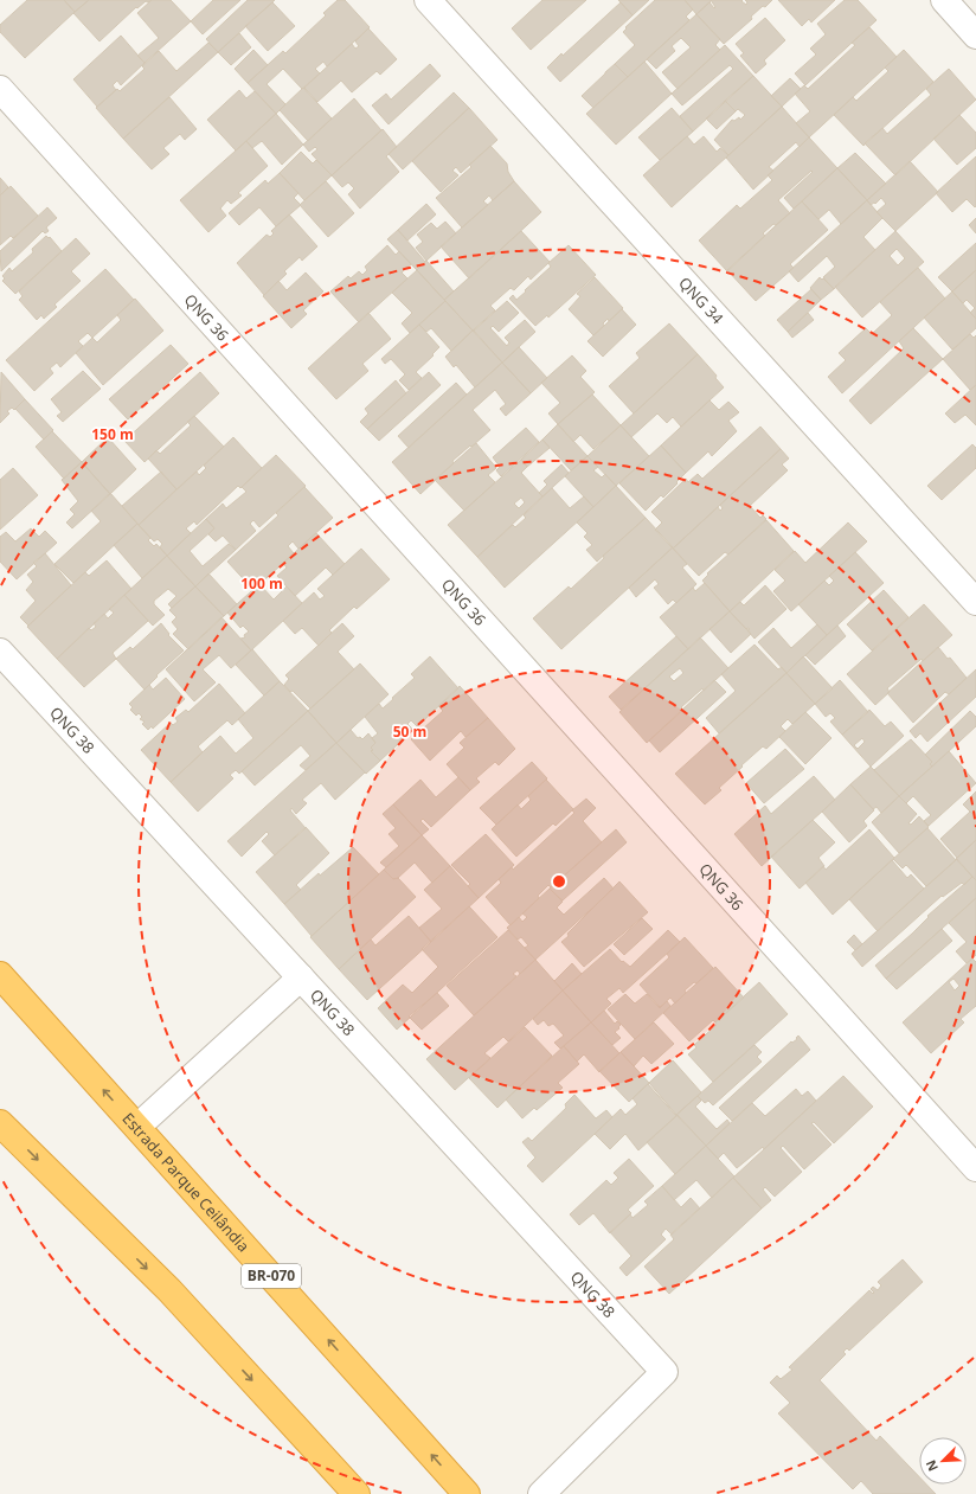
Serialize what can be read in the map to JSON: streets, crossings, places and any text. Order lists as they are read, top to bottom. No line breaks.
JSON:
{"streets":{"highway":["Estrada Parque Ceilândia","BR-070"],"street":["QNG 34","QNG 36","QNG 38"]},"north":"bottom left","rings":["150 m","100 m","50 m"]}
